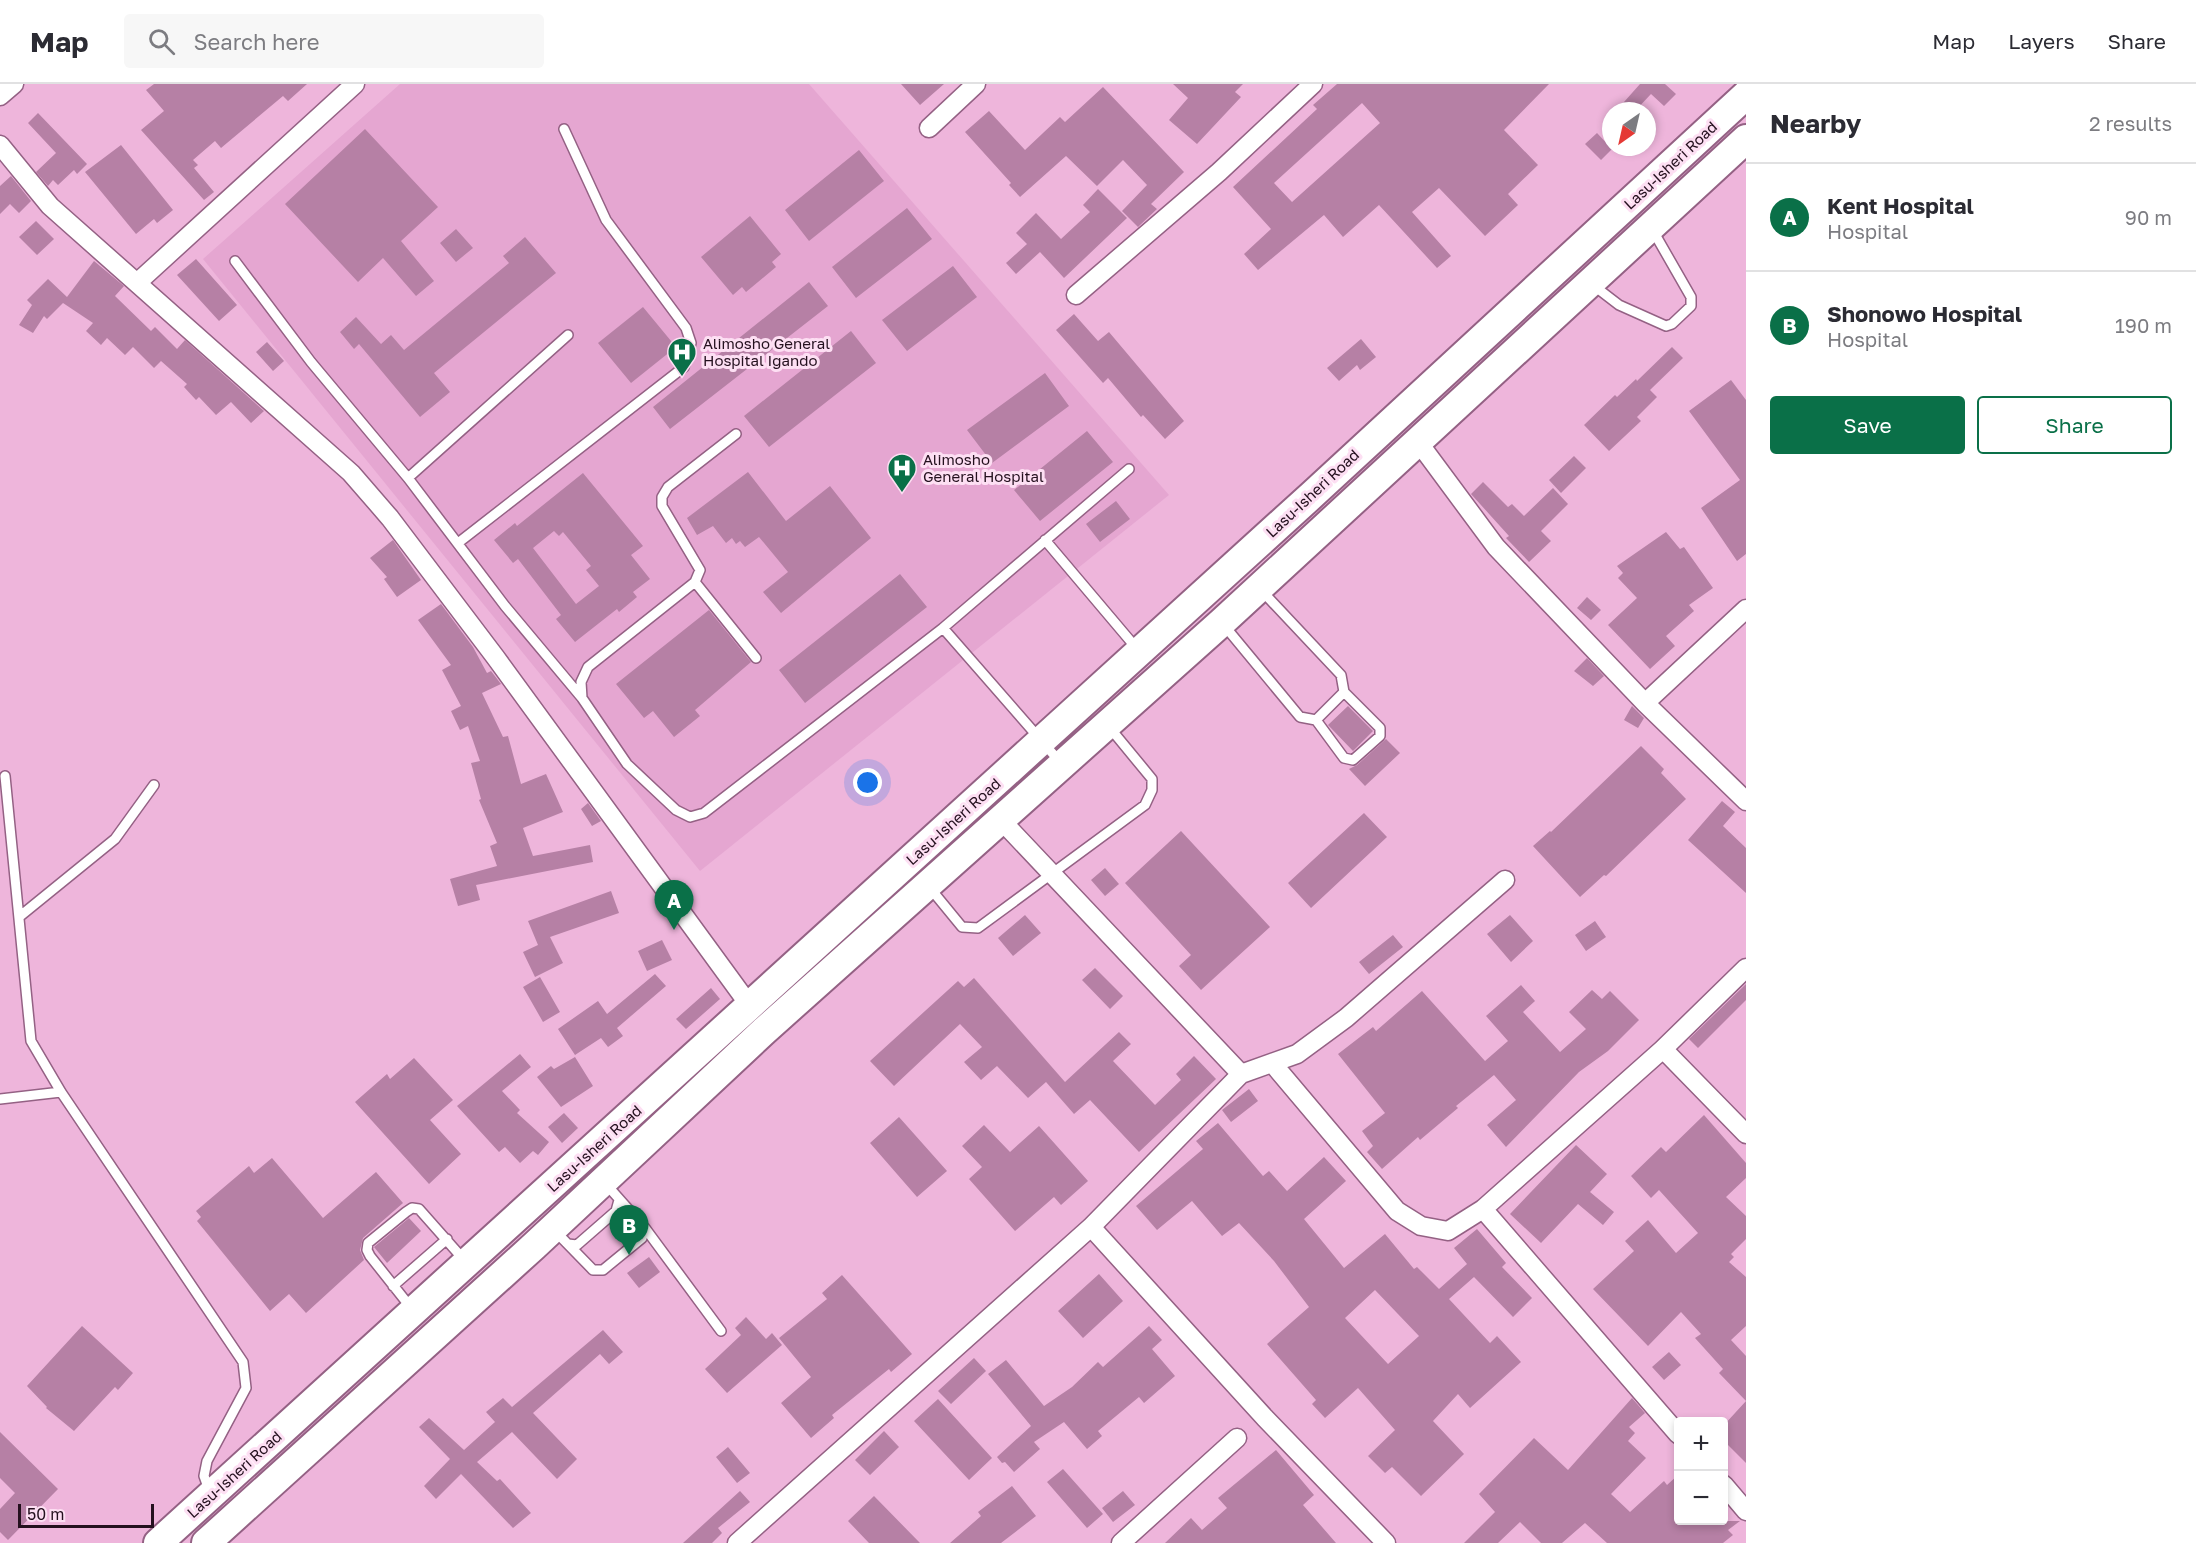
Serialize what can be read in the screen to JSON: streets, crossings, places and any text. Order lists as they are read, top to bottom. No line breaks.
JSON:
{"streets":{"main road":["Lasu-Isheri Road"]},"places":{"hospital":["Alimosho General Hospital Igando","Alimosho General Hospital"]},"scale_bar":"50 m","north":"bottom left","page":{"header":"Map","search":"Search here","nav":["Map","Layers","Share"],"heading":["Nearby","2 results"],"list":[{"mark":"A","name":"Kent Hospital","note":"Hospital","value":"90 m"},{"mark":"B","name":"Shonowo Hospital","note":"Hospital","value":"190 m"}],"buttons":["Save","Share"],"pins":["A","B"],"map_buttons":["+","−"],"scale":"50 m"}}
